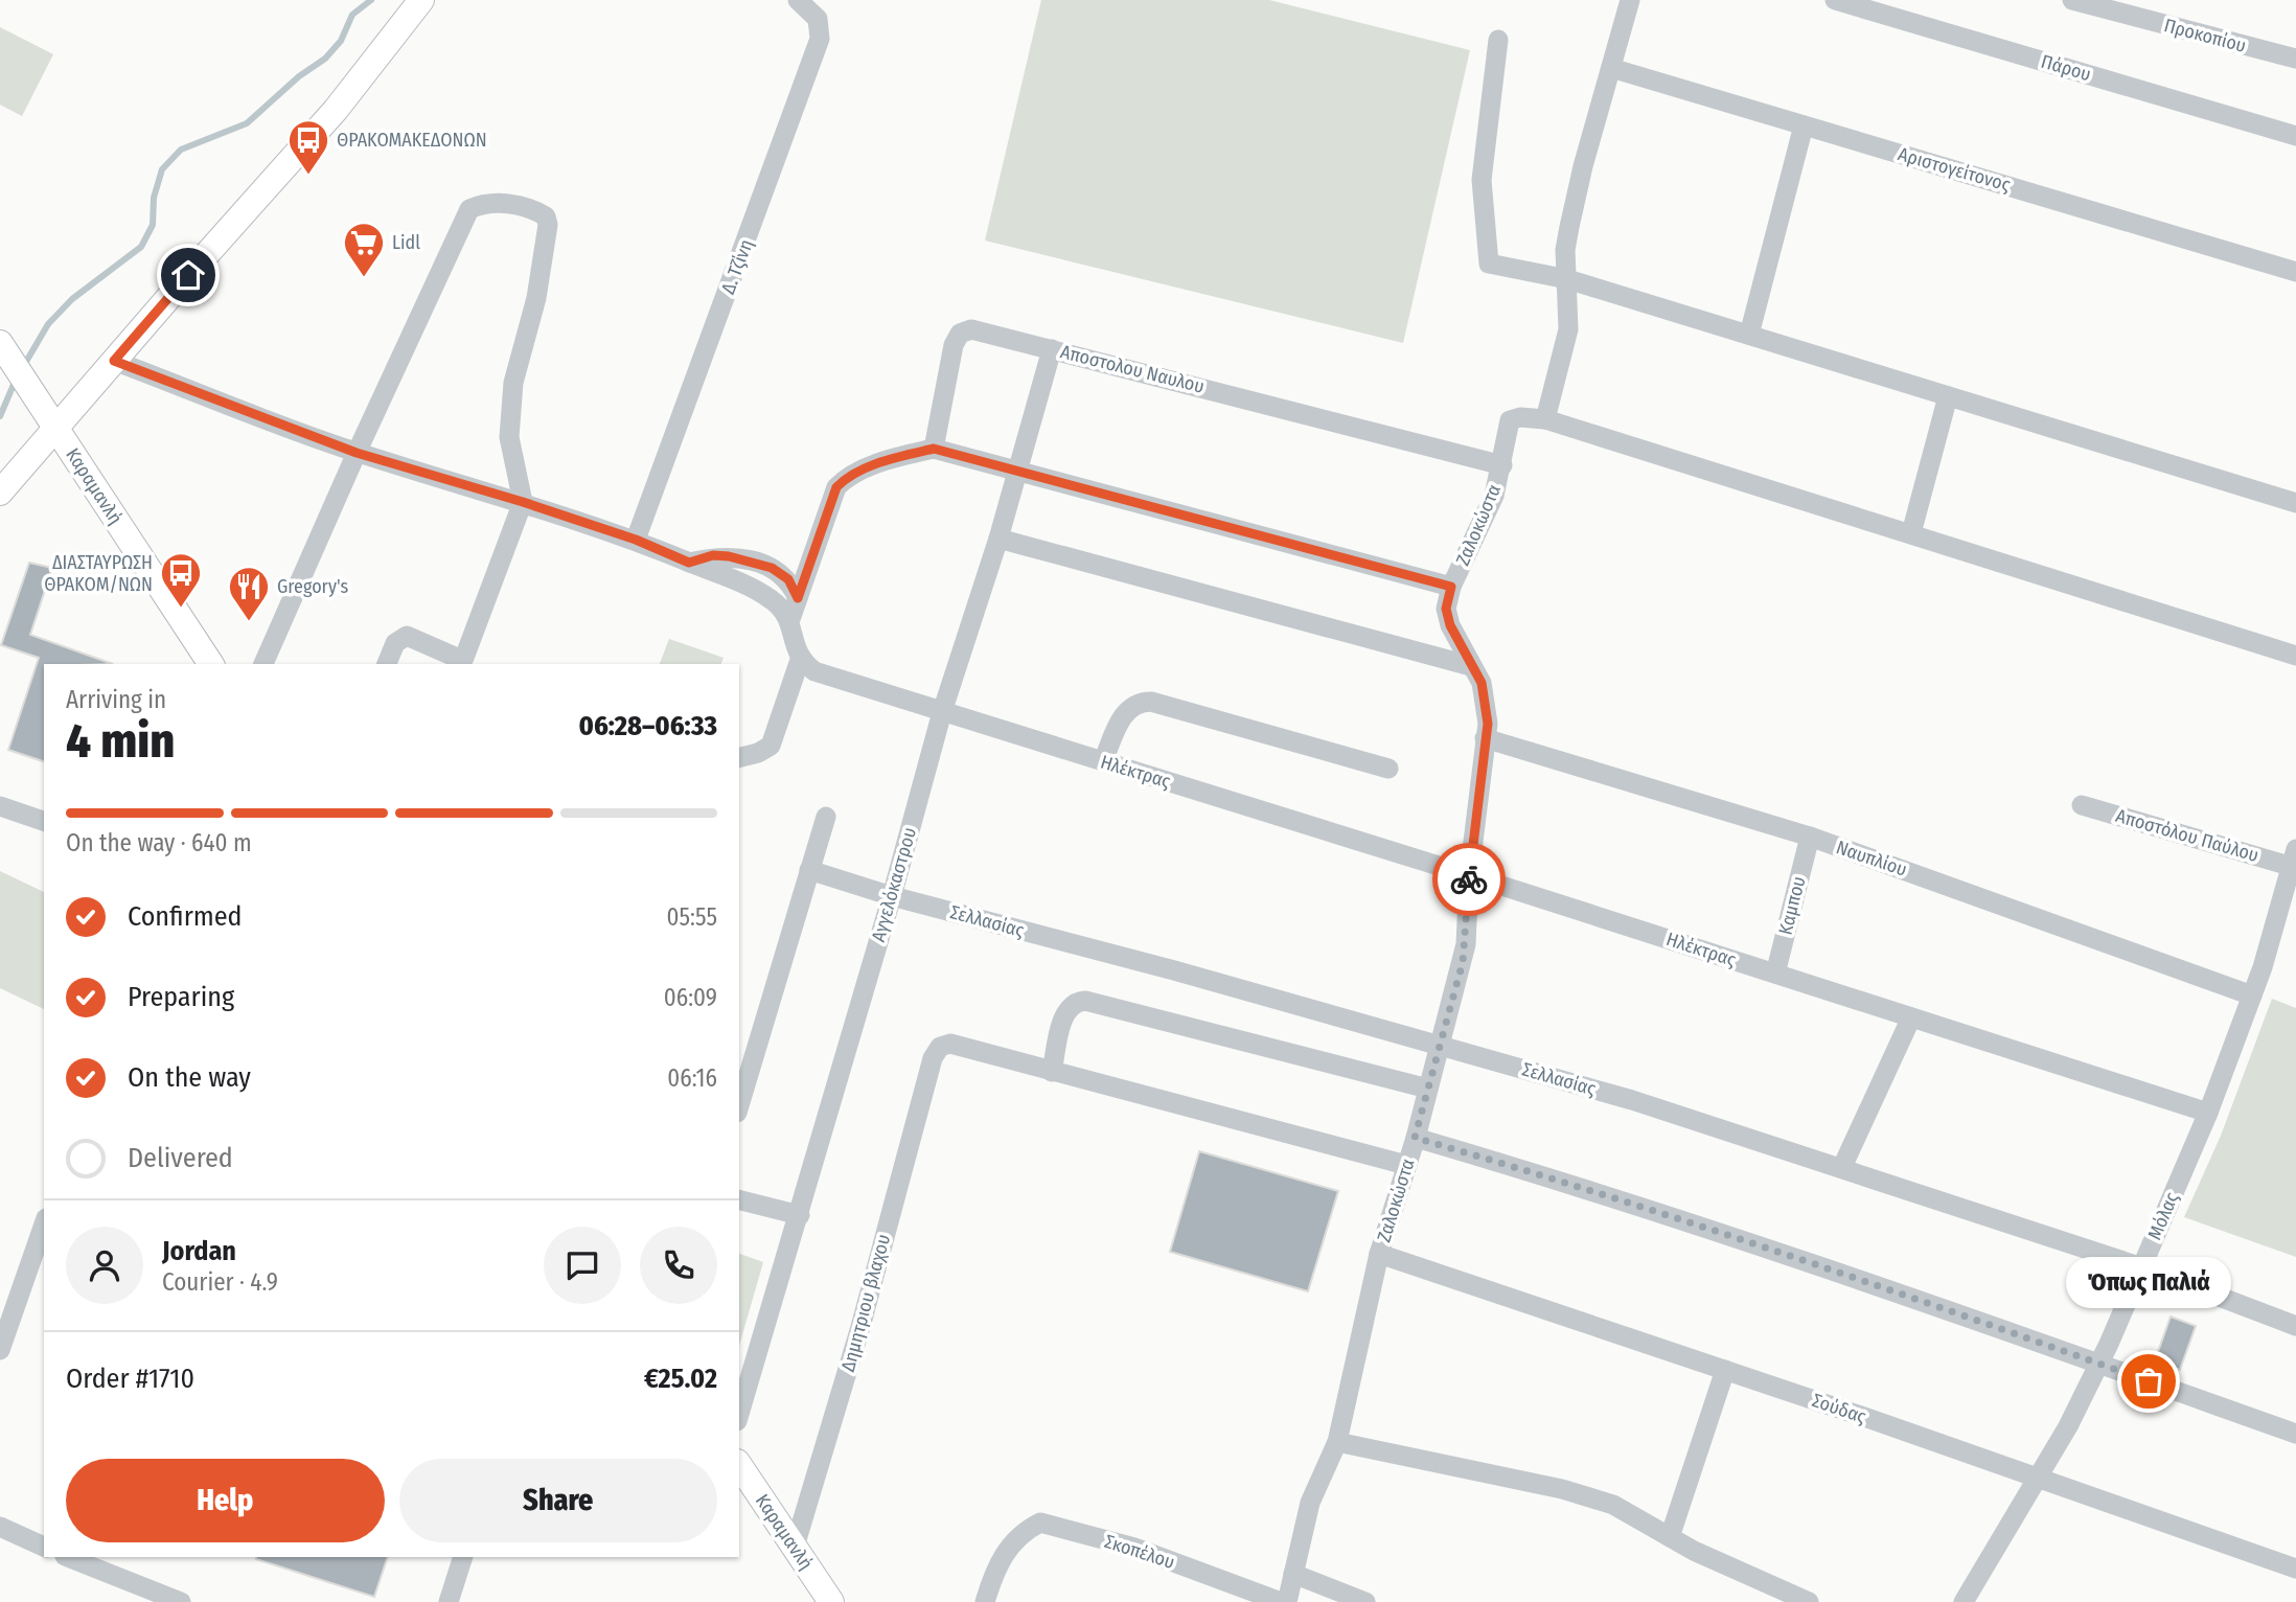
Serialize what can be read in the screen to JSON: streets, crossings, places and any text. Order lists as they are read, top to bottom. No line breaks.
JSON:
{"streets":{"main road":["Καραμανλή"],"street":["Προκοπίου","Πάρου","Αριστογείτονος","Δ. Τζίνη","Αποστολου Ναυλου","Ζαλοκώστα","Ηλέκτρας","Αποστόλου Παύλου","Ναυπλίου","Αγγελόκαστρου","Καμπου","Σελλασίας","Μόλας","Δημητριου βλαχου","Σούδας","Σκοπέλου"]},"crossings":[["Αποστολου Ναυλου","Ζαλοκώστα"],["Αποστολου Ναυλου","Αγγελόκαστρου"],["Καραμανλή","Δημητριου βλαχου"],["Ζαλοκώστα","Ηλέκτρας"],["Ζαλοκώστα","Ναυπλίου"],["Ζαλοκώστα","Σελλασίας"],["Ζαλοκώστα","Σούδας"],["Ηλέκτρας","Αγγελόκαστρου"],["Ηλέκτρας","Καμπου"],["Ηλέκτρας","Μόλας"],["Αποστόλου Παύλου","Μόλας"],["Ναυπλίου","Καμπου"],["Ναυπλίου","Μόλας"],["Αγγελόκαστρου","Σελλασίας"],["Σελλασίας","Μόλας"],["Μόλας","Σούδας"]],"places":{"bus stop":["ΘΡΑΚΟΜΑΚΕΔΟΝΩΝ","ΔΙΑΣΤΑΥΡΩΣΗ ΘΡΑΚΟΜ/ΝΩΝ"],"supermarket":["Lidl"],"restaurant":["Gregory's"],"other":["Όπως Παλιά"]},"page":{"heading":["4 min","Arriving in","06:28–06:33"],"panel":["Jordan","Courier · 4.9","Order #1710","€25.02"],"bar":"On the way · 640 m","list":[["Confirmed","05:55"],["Preparing","06:09"],["On the way","06:16"],"Delivered"],"bubble":"Όπως Παλιά","buttons":["Help","Share"]}}
